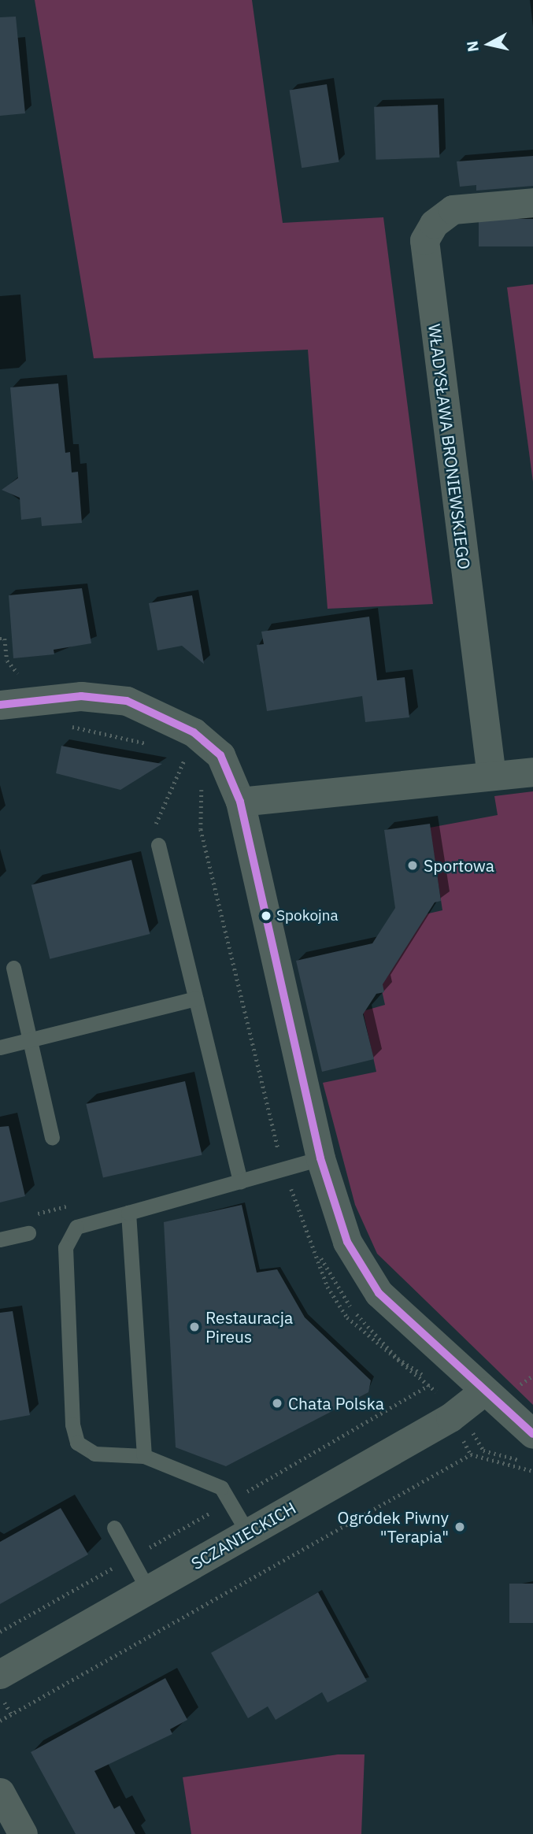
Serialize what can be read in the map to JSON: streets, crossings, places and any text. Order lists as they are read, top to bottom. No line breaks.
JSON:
{"streets":{"street":["WŁADYSŁAWA BRONIEWSKIEGO","SCZANIECKICH"]},"places":["Sportowa","Spokojna","Restauracja Pireus","Chata Polska","Ogródek Piwny \"Terapia\""],"north":"left"}
